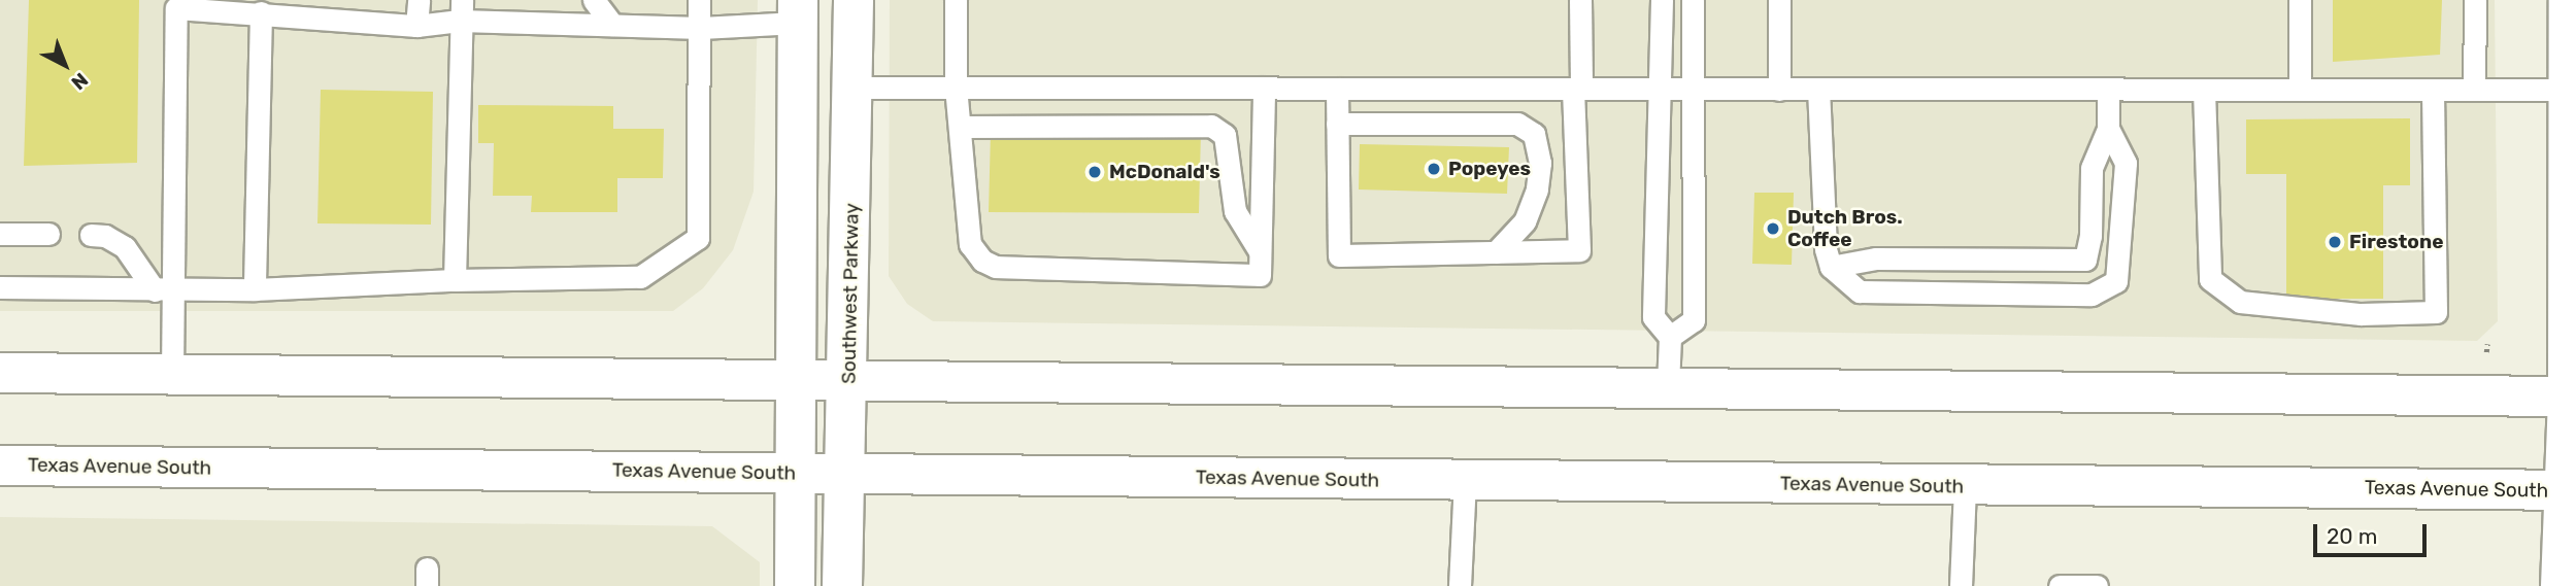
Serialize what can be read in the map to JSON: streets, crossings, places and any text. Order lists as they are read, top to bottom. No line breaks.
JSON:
{"streets":{"main road":["Southwest Parkway","Texas Avenue South"]},"crossings":[["Southwest Parkway","Texas Avenue South"]],"places":["Popeyes","McDonald's","Dutch Bros. Coffee","Firestone"],"scale_bar":"20 m","north":"bottom right"}
